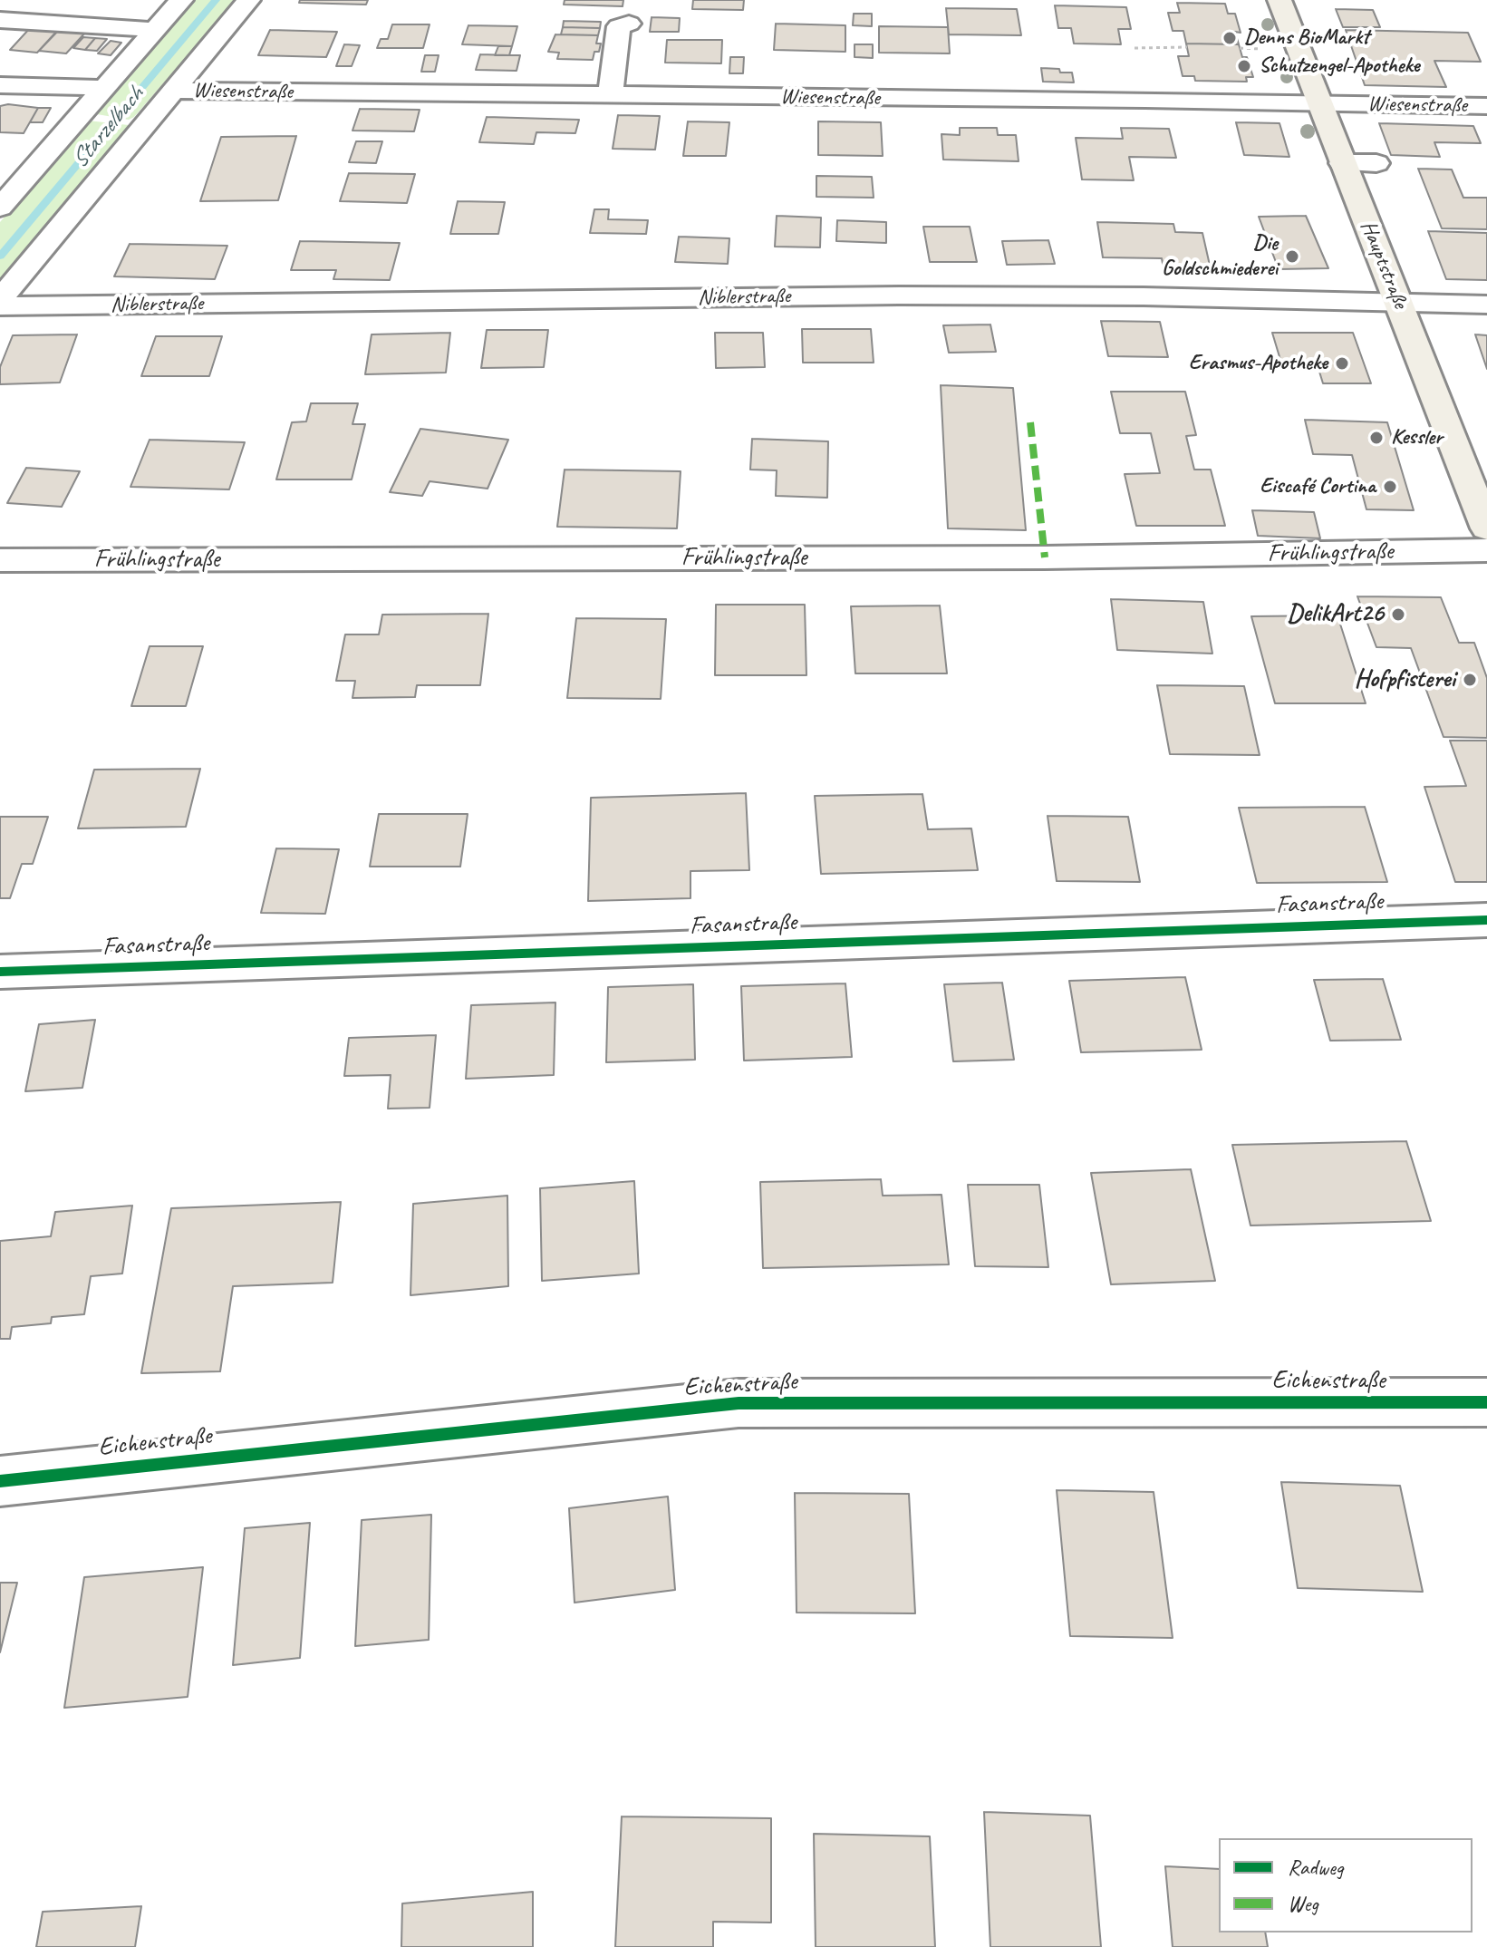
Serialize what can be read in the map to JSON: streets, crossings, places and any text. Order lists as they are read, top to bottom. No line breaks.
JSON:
{"streets":{"main road":["Hauptstraße"],"street":["Wiesenstraße","Niblerstraße","Frühlingstraße","Fasanstraße","Eichenstraße"]},"crossings":[["Wiesenstraße","Hauptstraße"],["Hauptstraße","Niblerstraße"]],"water":["Starzelbach"],"places":["Denns BioMarkt","Schutzengel-Apotheke","Die Goldschmiederei","Erasmus-Apotheke","Kessler","Eiscafé Cortina","DelikArt26","Hofpfisterei"],"legend":["Radweg","Weg"]}
